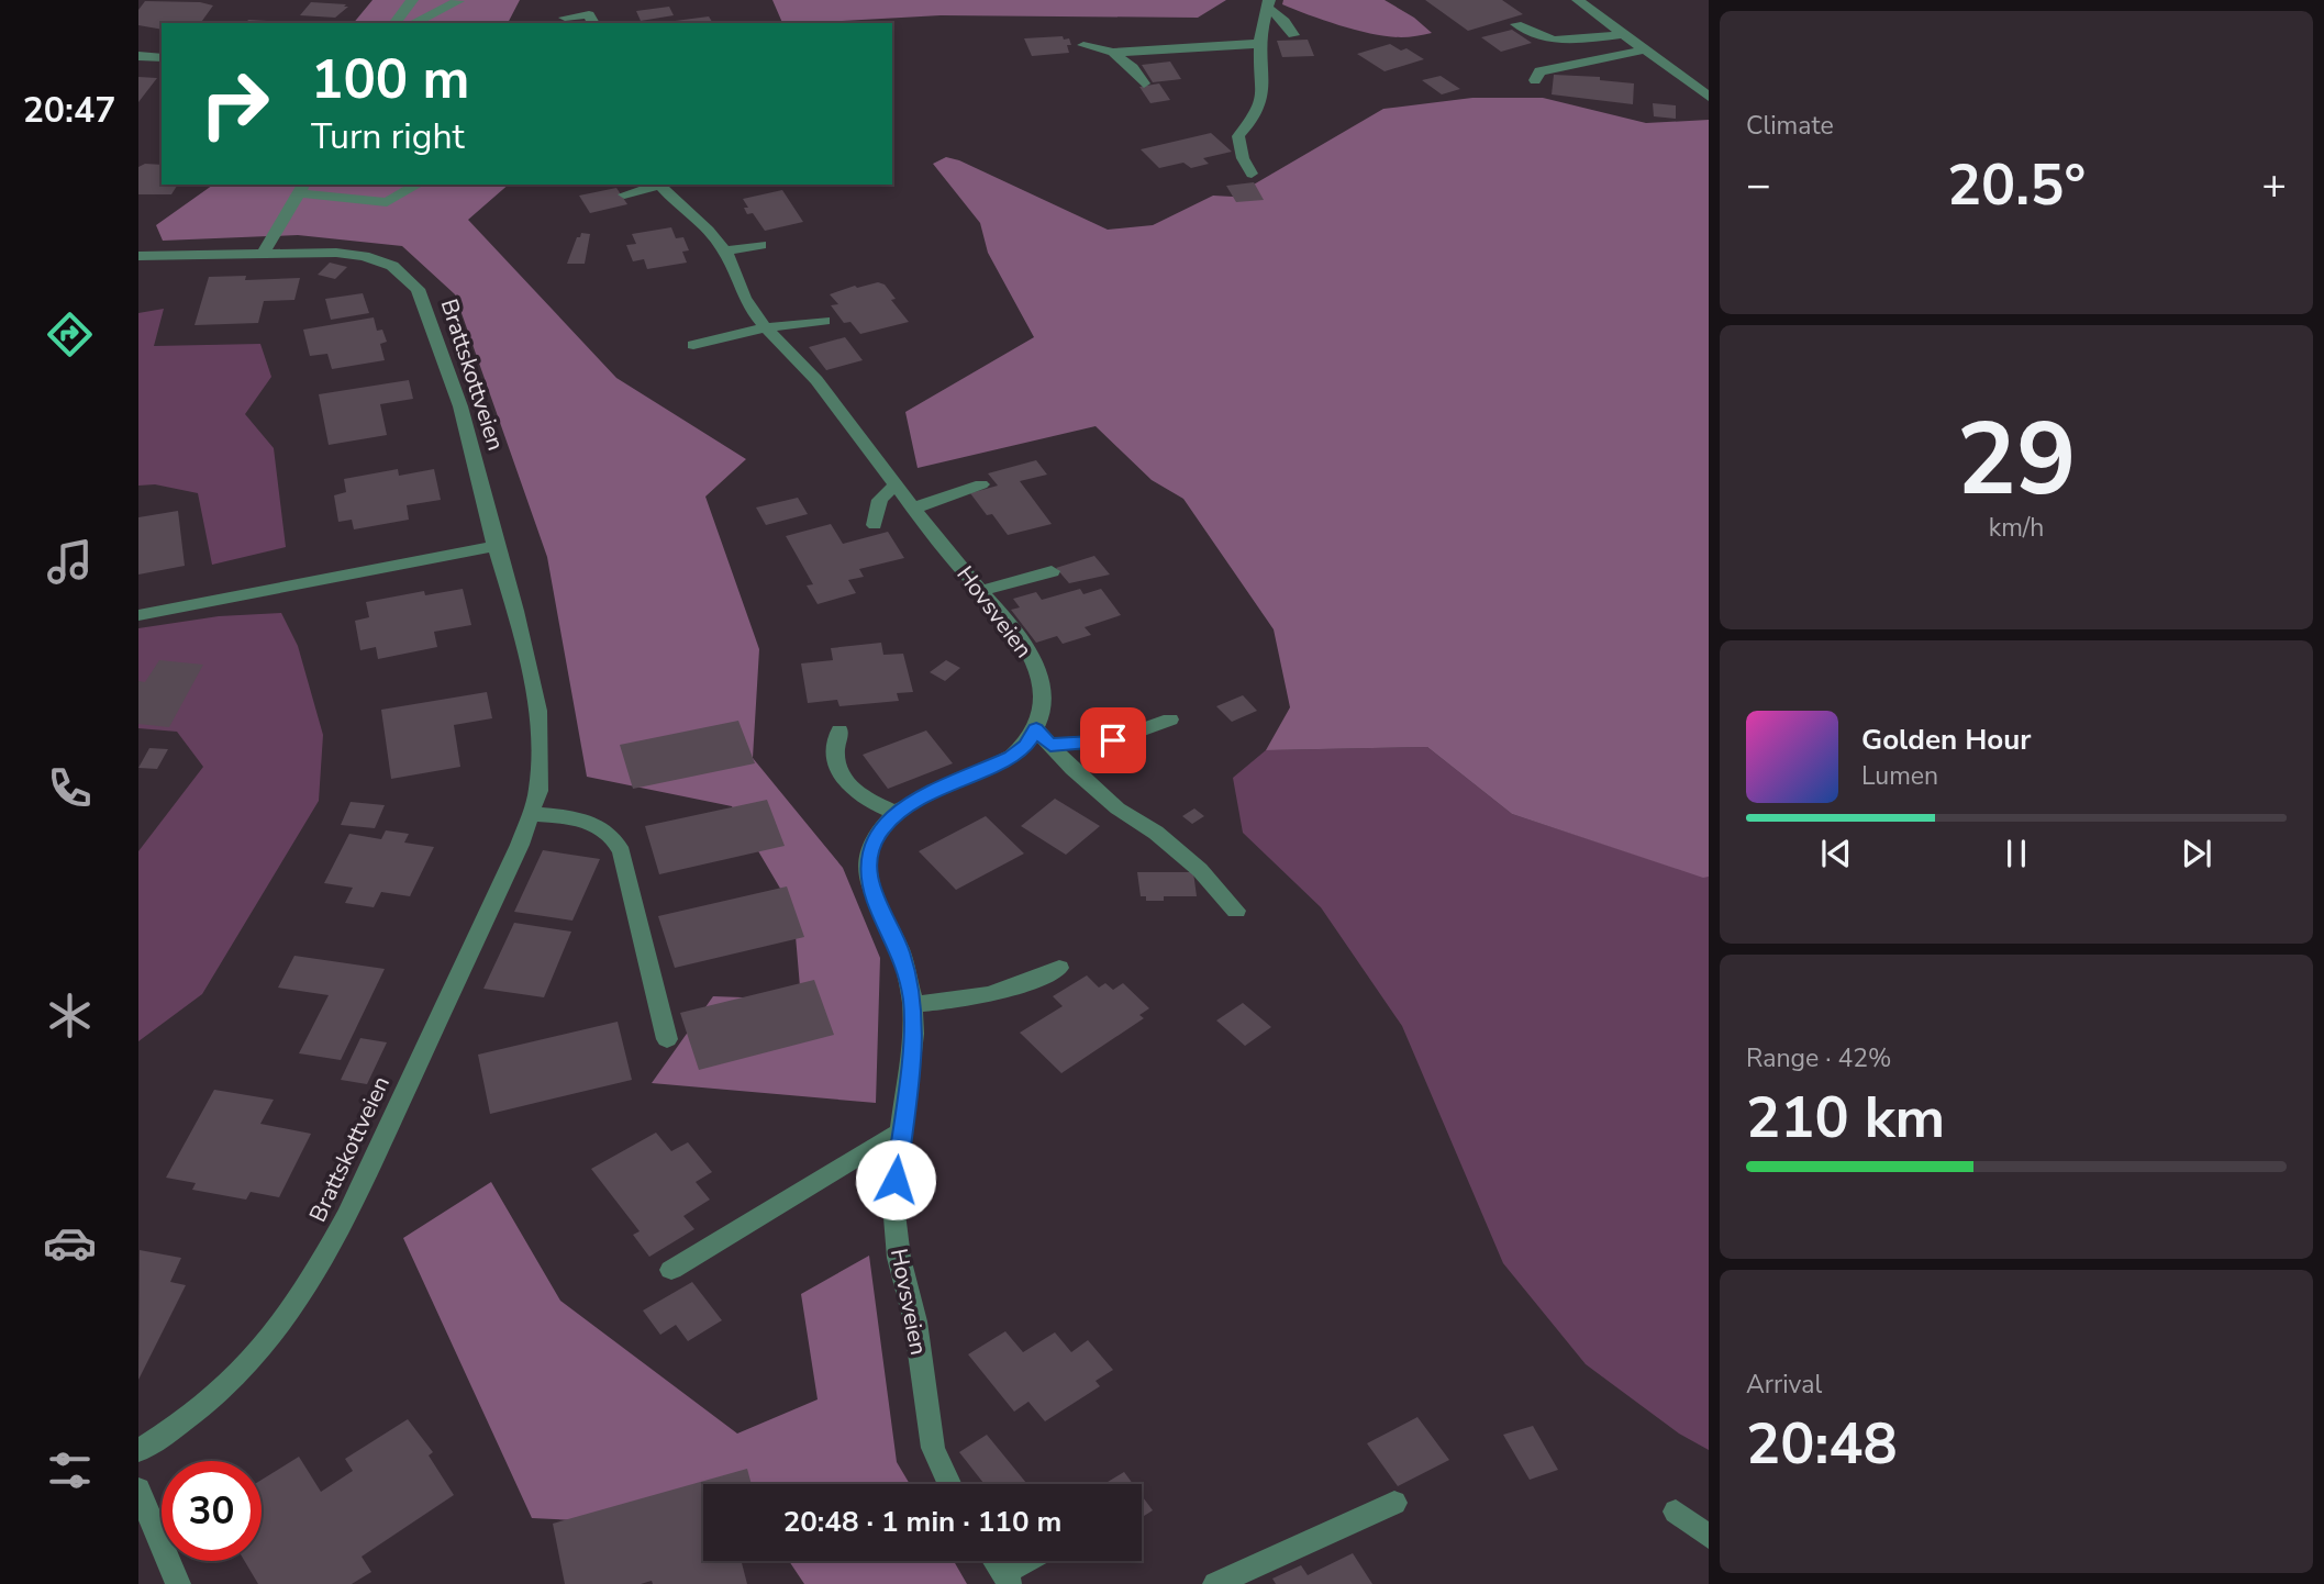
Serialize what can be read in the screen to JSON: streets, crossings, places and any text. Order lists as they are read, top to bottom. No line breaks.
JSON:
{"streets":{"street":["Brattskottveien","Hovsveien"]},"page":{"tabs":"20:47","tile":["Climate",["29","km/h"],["Range · 42%","210 km"],["Arrival","20:48"]],"turn":["100 m","Turn right"],"heat":["−","20.5°","+"],"song":["Golden Hour","Lumen"],"limit":"30","trip":"20:48 · 1 min · 110 m"}}
